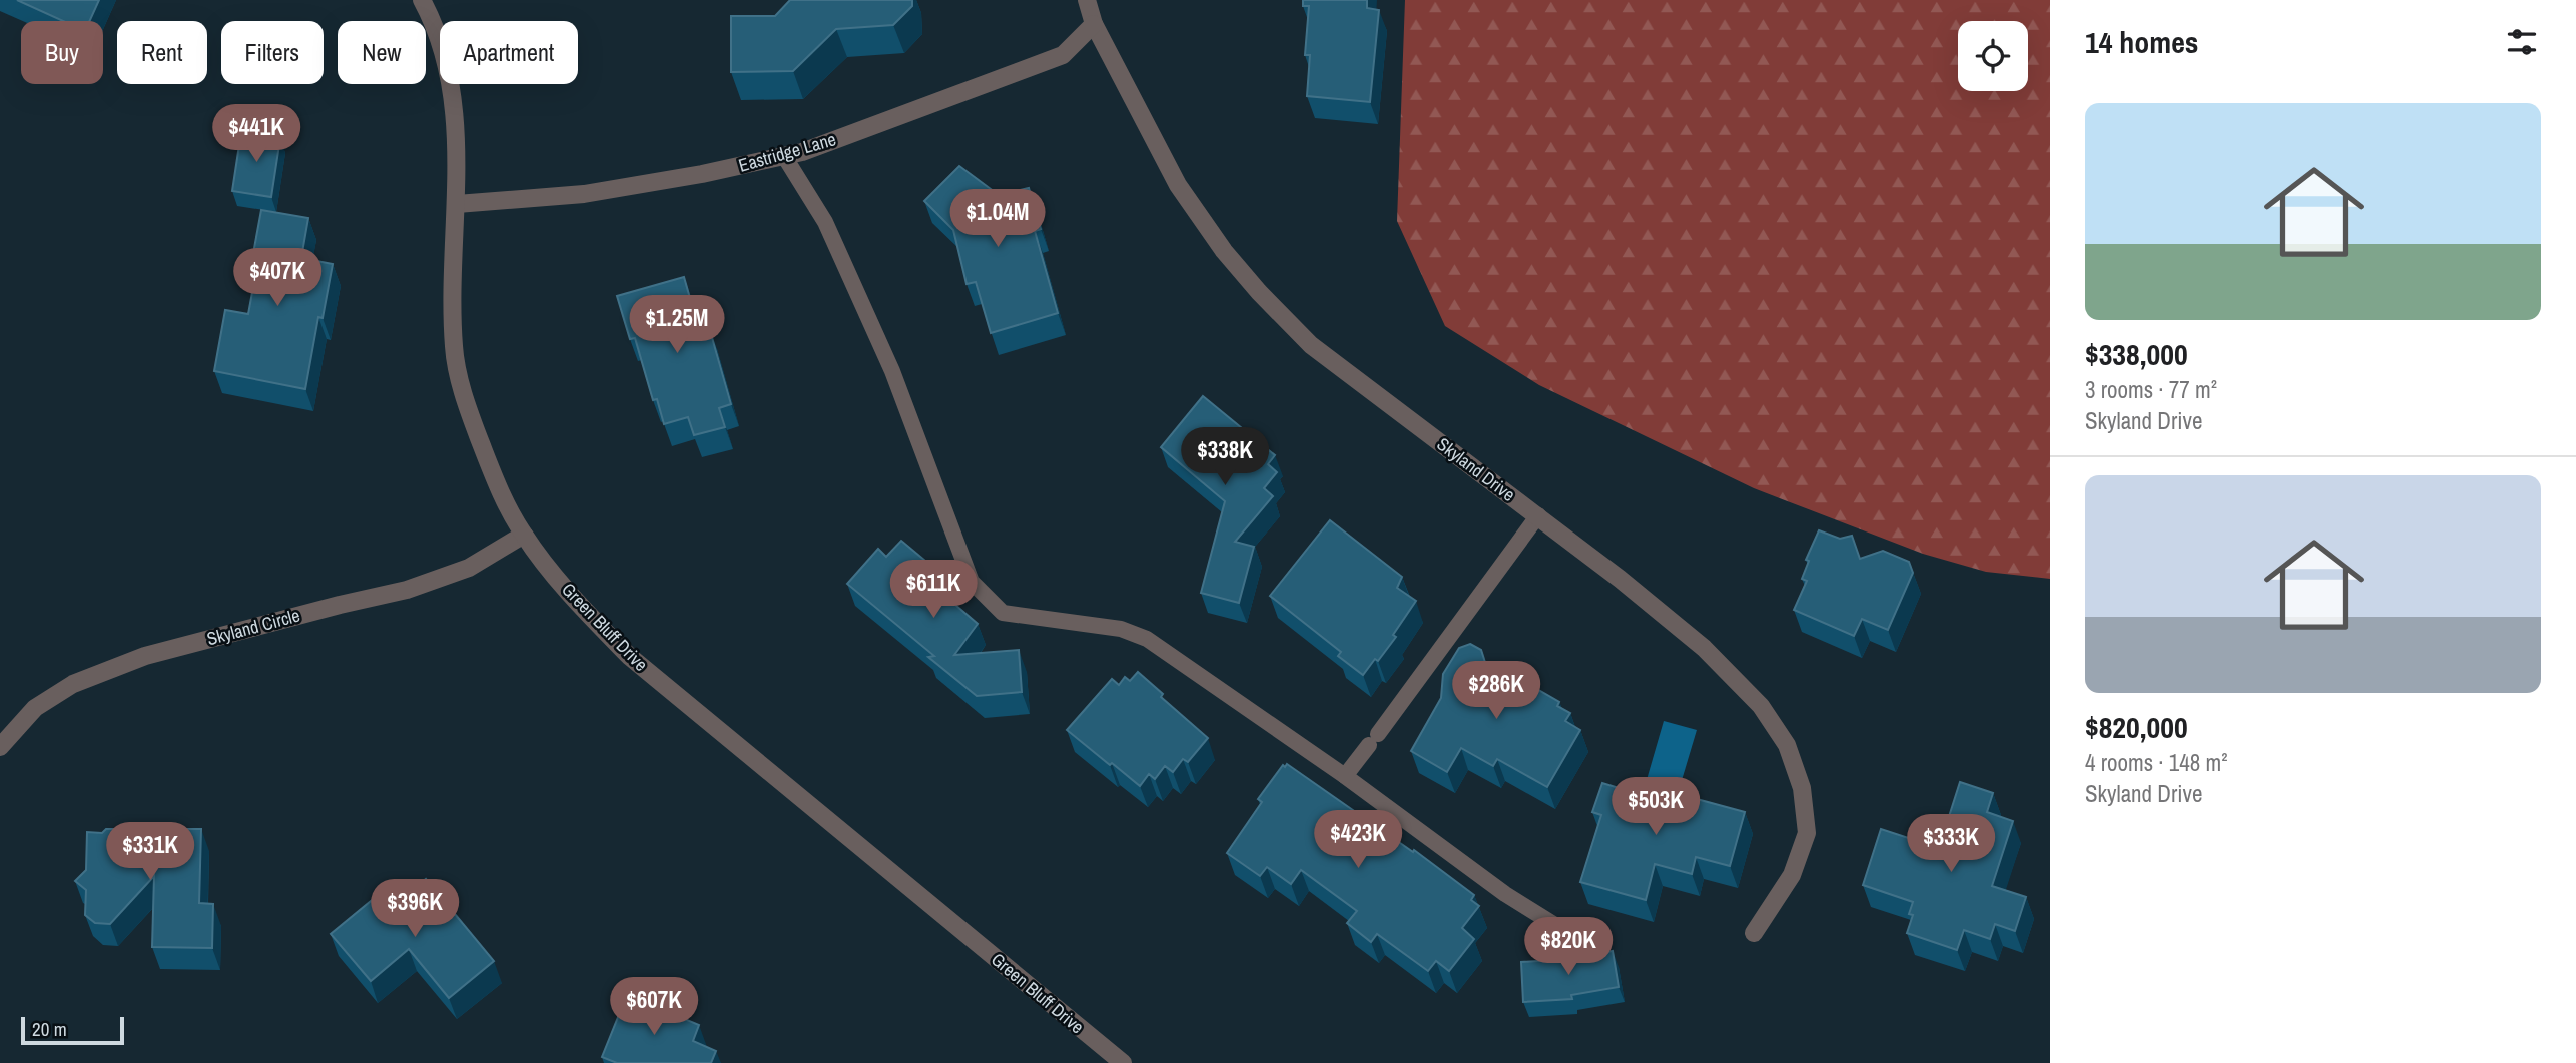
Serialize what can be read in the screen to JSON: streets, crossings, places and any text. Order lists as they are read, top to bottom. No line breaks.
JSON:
{"streets":{"street":["Eastridge Lane","Skyland Drive","Skyland Circle","Green Bluff Drive"]},"crossings":[["Eastridge Lane","Skyland Drive"],["Eastridge Lane","Green Bluff Drive"],["Skyland Circle","Green Bluff Drive"]],"scale_bar":"20 m","page":{"heading":"14 homes","chip":["Buy","Rent","Filters","New","Apartment"],"list":[{"name":"$338,000","note":"3 rooms · 77 m² · Skyland Drive"},{"name":"$820,000","note":"4 rooms · 148 m² · Skyland Drive"}],"price":["$441K","$1.04M","$407K","$1.25M","$338K","$611K","$286K","$503K","$423K","$333K","$331K","$396K","$820K","$607K"],"scale":"20 m"}}
